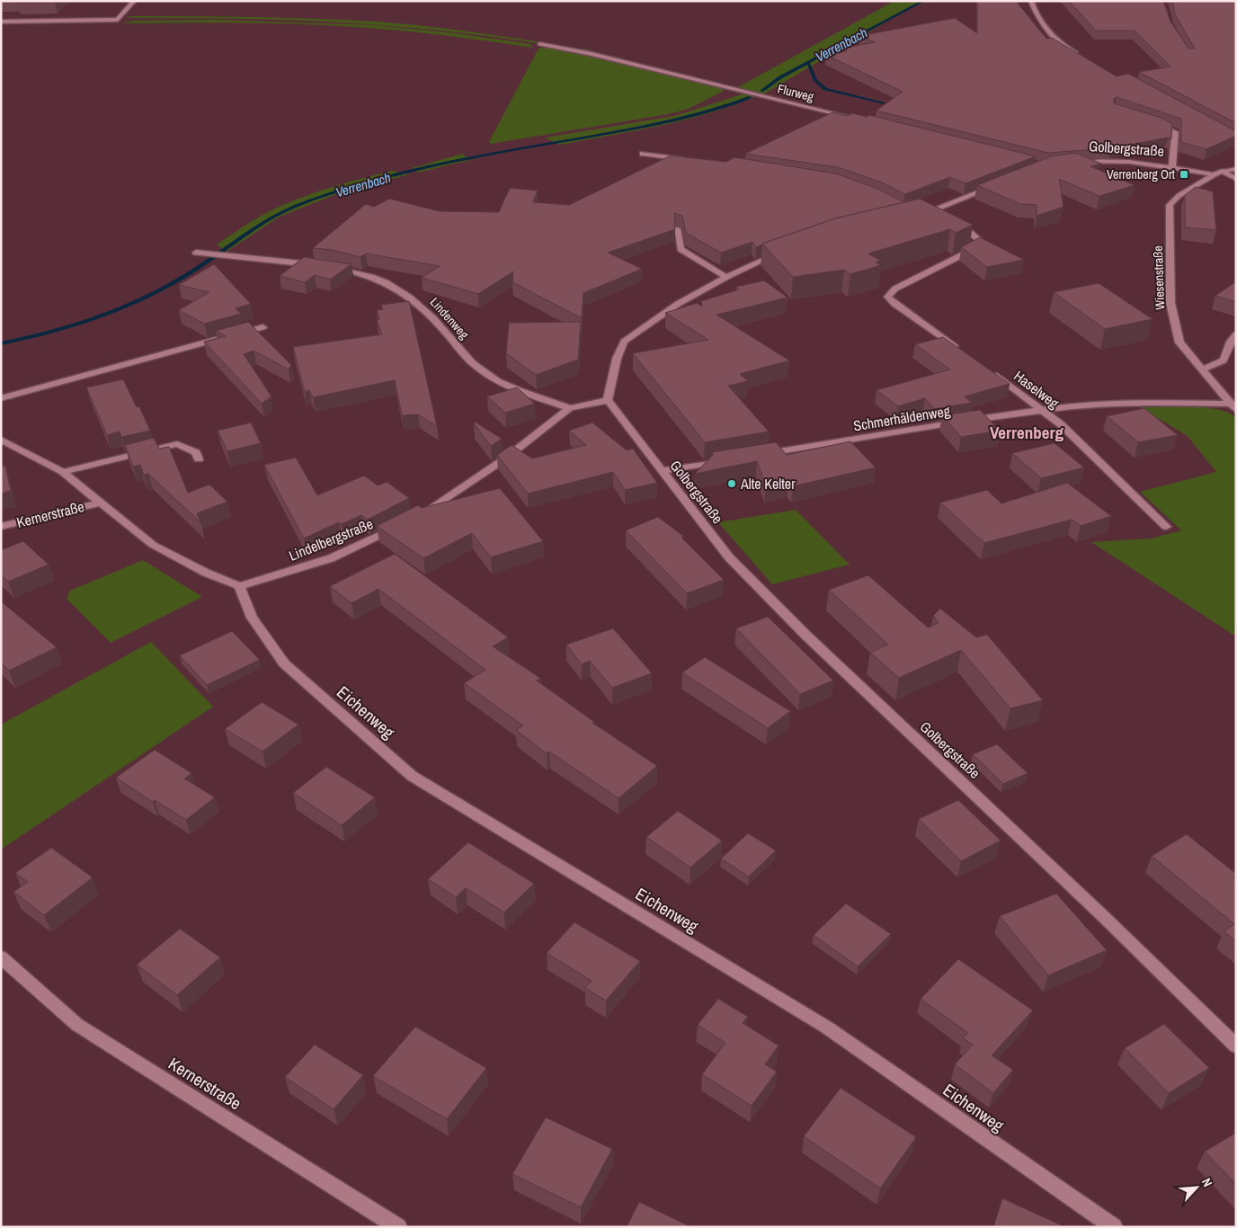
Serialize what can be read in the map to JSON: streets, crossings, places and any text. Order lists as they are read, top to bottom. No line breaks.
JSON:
{"streets":{"street":["Flurweg","Golbergstraße","Wiesenstraße","Lindenweg","Haselweg","Schmerhäldenweg","Kernerstraße","Lindelbergstraße","Eichenweg"]},"crossings":[["Golbergstraße","Wiesenstraße"],["Wiesenstraße","Schmerhäldenweg"],["Haselweg","Schmerhäldenweg"],["Lindelbergstraße","Eichenweg"]],"districts":["Verrenberg"],"water":["Verrenbach"],"places":{"transit":["Verrenberg Ort"],"other":["Alte Kelter"]},"north":"top right"}
